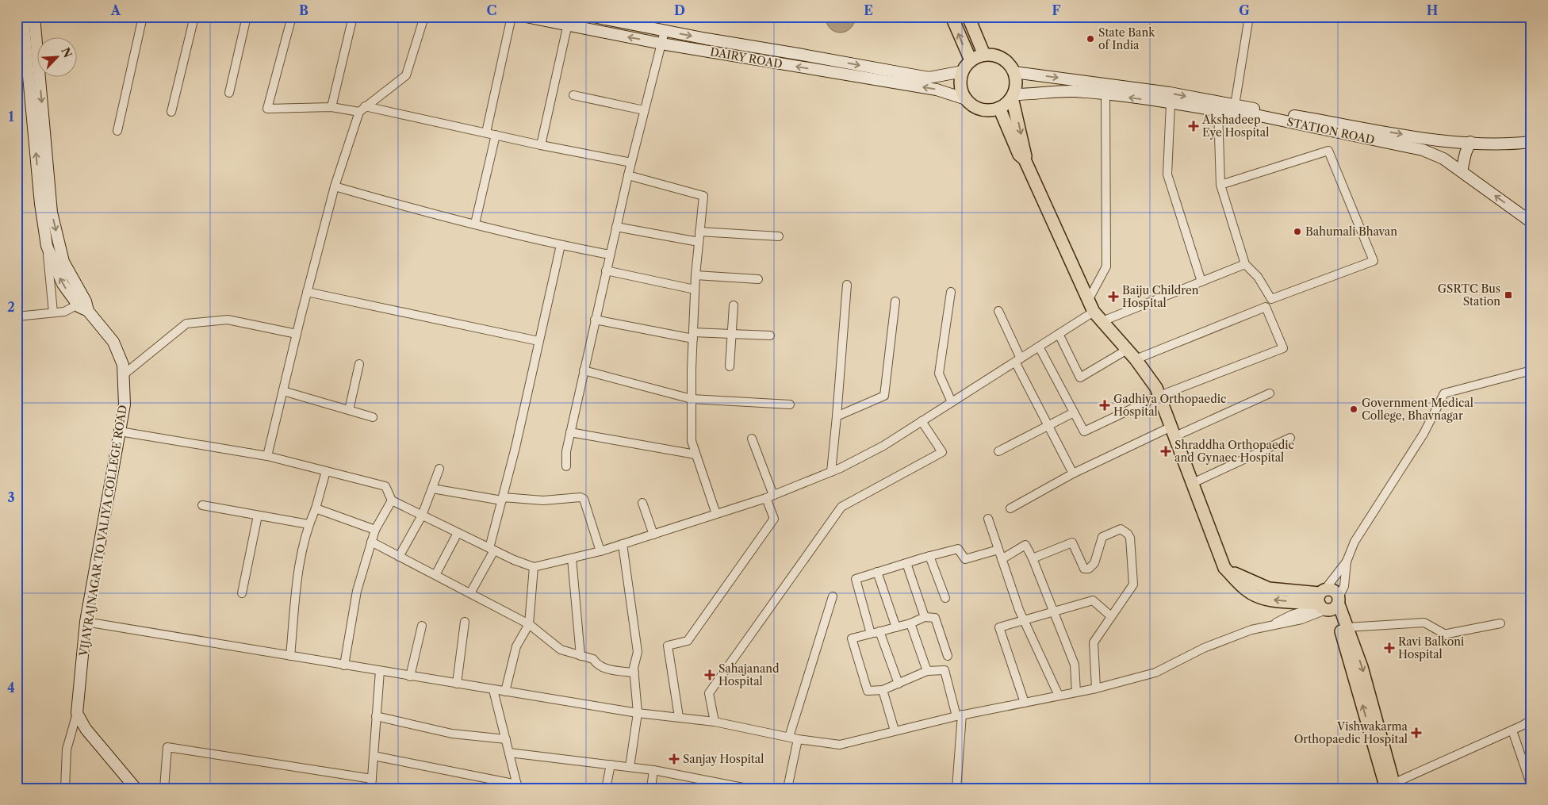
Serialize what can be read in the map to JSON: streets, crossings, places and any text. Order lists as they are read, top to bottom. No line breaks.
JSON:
{"streets":{"main road":["DAIRY ROAD","STATION ROAD","VIJAYRAJNAGAR TO VALIYA COLLEGE ROAD"]},"crossings":[["DAIRY ROAD","STATION ROAD"]],"places":{"other":["State Bank of India","Bahumali Bhavan","Government Medical College, Bhavnagar"],"health":["Akshadeep Eye Hospital","Baiju Children Hospital","Gadhiya Orthopaedic Hospital","Shraddha Orthopaedic and Gynaec Hospital","Ravi Balkoni Hospital","Sahajanand Hospital","Vishwakarma Orthopaedic Hospital","Sanjay Hospital"],"transit":["GSRTC Bus Station"]},"north":"top right","grid":{"columns":["A","B","C","D","E","F","G","H"],"rows":["1","2","3","4"]}}
